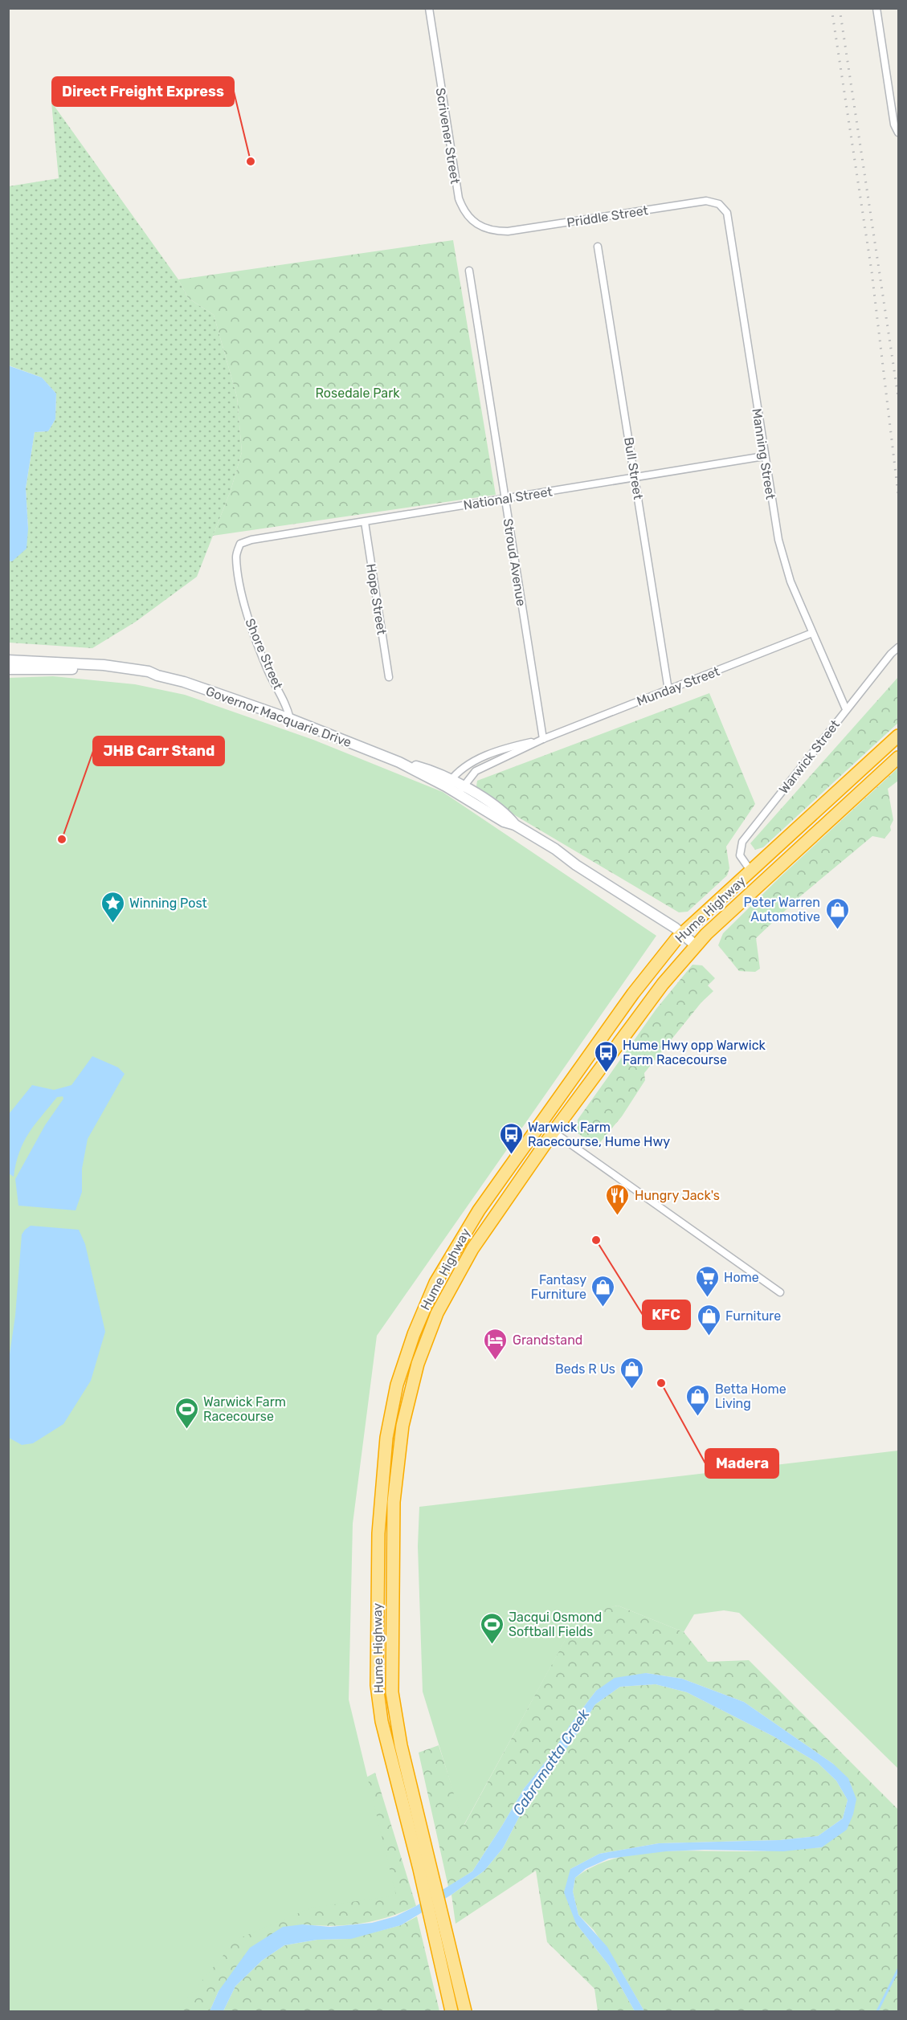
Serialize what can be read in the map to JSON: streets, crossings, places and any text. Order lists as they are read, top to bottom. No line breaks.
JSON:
{"streets":{"highway":["Hume Highway"],"main road":["Governor Macquarie Drive"],"street":["Scrivener Street","Priddle Street","Manning Street","Bull Street","National Street","Stroud Avenue","Hope Street","Shore Street","Munday Street","Warwick Street"]},"crossings":[["Scrivener Street","Priddle Street"],["Priddle Street","Manning Street"],["Manning Street","National Street"],["Manning Street","Munday Street"],["Manning Street","Warwick Street"],["Bull Street","National Street"],["Bull Street","Munday Street"],["National Street","Stroud Avenue"],["National Street","Hope Street"],["National Street","Shore Street"],["Stroud Avenue","Munday Street"],["Shore Street","Governor Macquarie Drive"],["Munday Street","Governor Macquarie Drive"],["Governor Macquarie Drive","Hume Highway"],["Warwick Street","Hume Highway"]],"water":["Cabramatta Creek"],"parks":["Rosedale Park"],"places":{"other":["Direct Freight Express","JHB Carr Stand","KFC","Madera"],"place":["Winning Post"],"shop":["Peter Warren Automotive","Fantasy Furniture","Furniture","Beds R Us","Betta Home Living"],"bus stop":["Hume Hwy opp Warwick Farm Racecourse","Warwick Farm Racecourse, Hume Hwy"],"restaurant":["Hungry Jack's"],"supermarket":["Home"],"hotel":["Grandstand"],"sports":["Warwick Farm Racecourse","Jacqui Osmond Softball Fields"]}}
